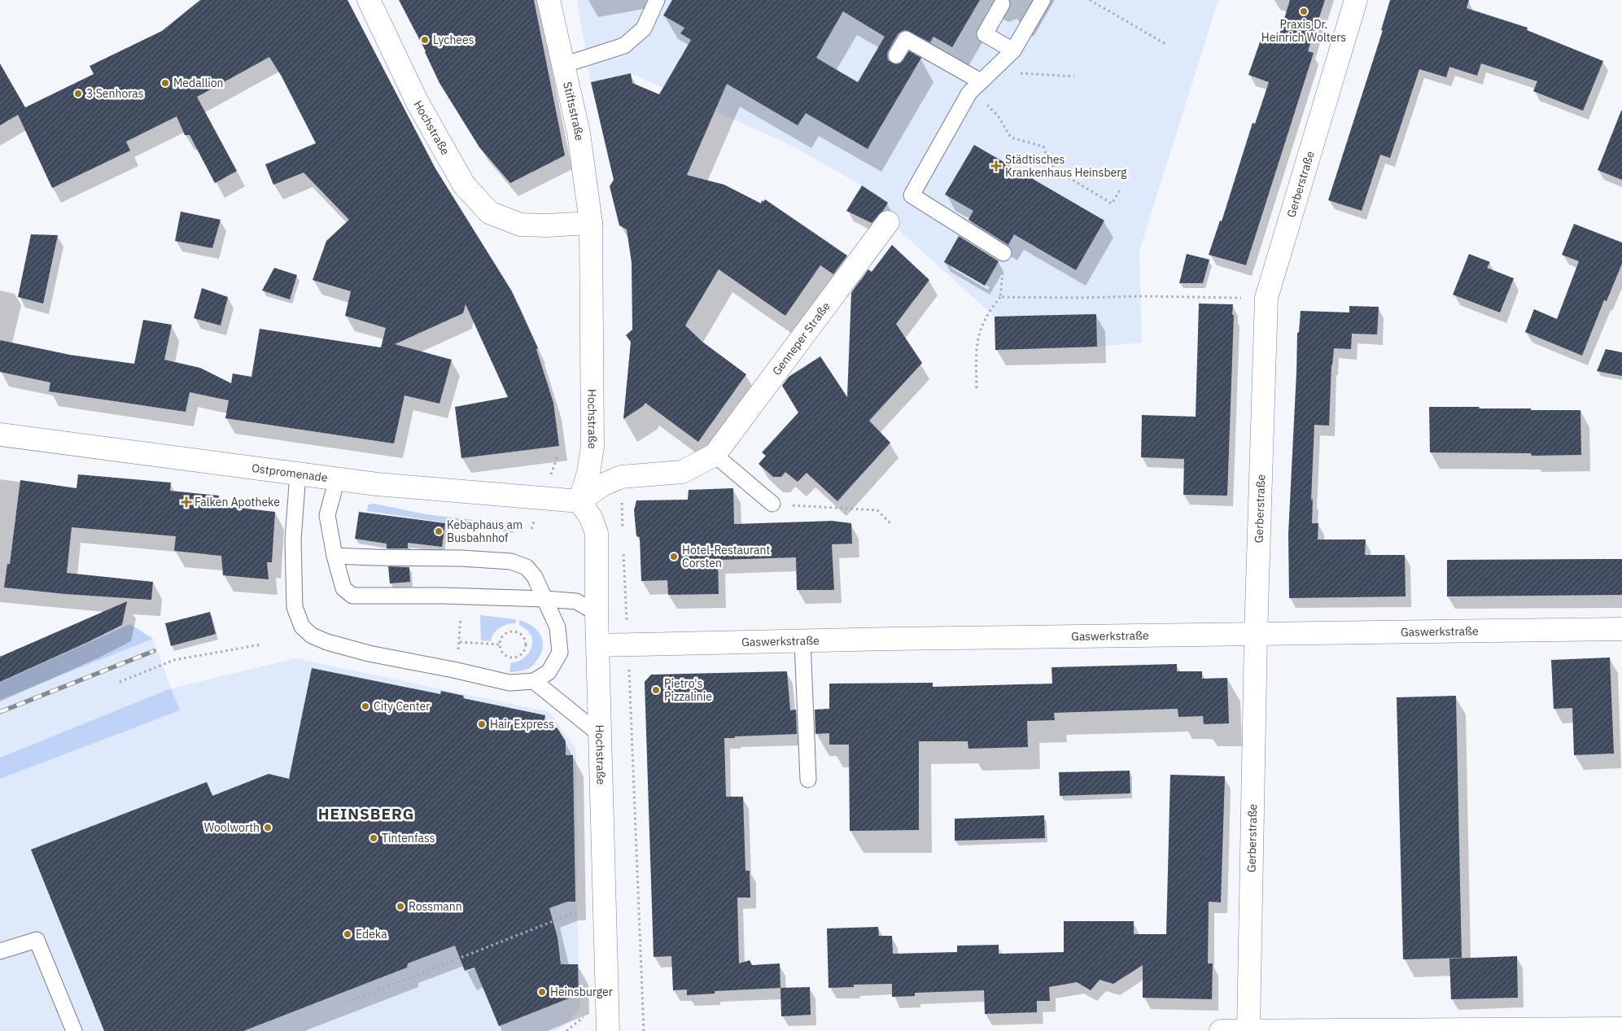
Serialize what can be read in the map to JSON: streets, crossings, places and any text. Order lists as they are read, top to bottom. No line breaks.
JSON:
{"streets":{"street":["Stiftsstraße","Hochstraße","Gerberstraße","Genneper Straße","Ostpromenade","Gaswerkstraße"]},"crossings":[["Stiftsstraße","Hochstraße"],["Hochstraße","Genneper Straße"],["Hochstraße","Ostpromenade"],["Hochstraße","Gaswerkstraße"],["Gerberstraße","Gaswerkstraße"],["Genneper Straße","Ostpromenade"]],"districts":["HEINSBERG"],"places":{"other":["Praxis Dr. Heinrich Wolters","Lychees","Medallion","3 Senhoras","Kebaphaus am Busbahnhof","Hotel-Restaurant Corsten","Pietro's Pizzalinie","City Center","Hair Express","Woolworth","Tintenfass","Rossmann","Edeka","Heinsburger"],"health":["Städtisches Krankenhaus Heinsberg","Falken Apotheke"]}}
